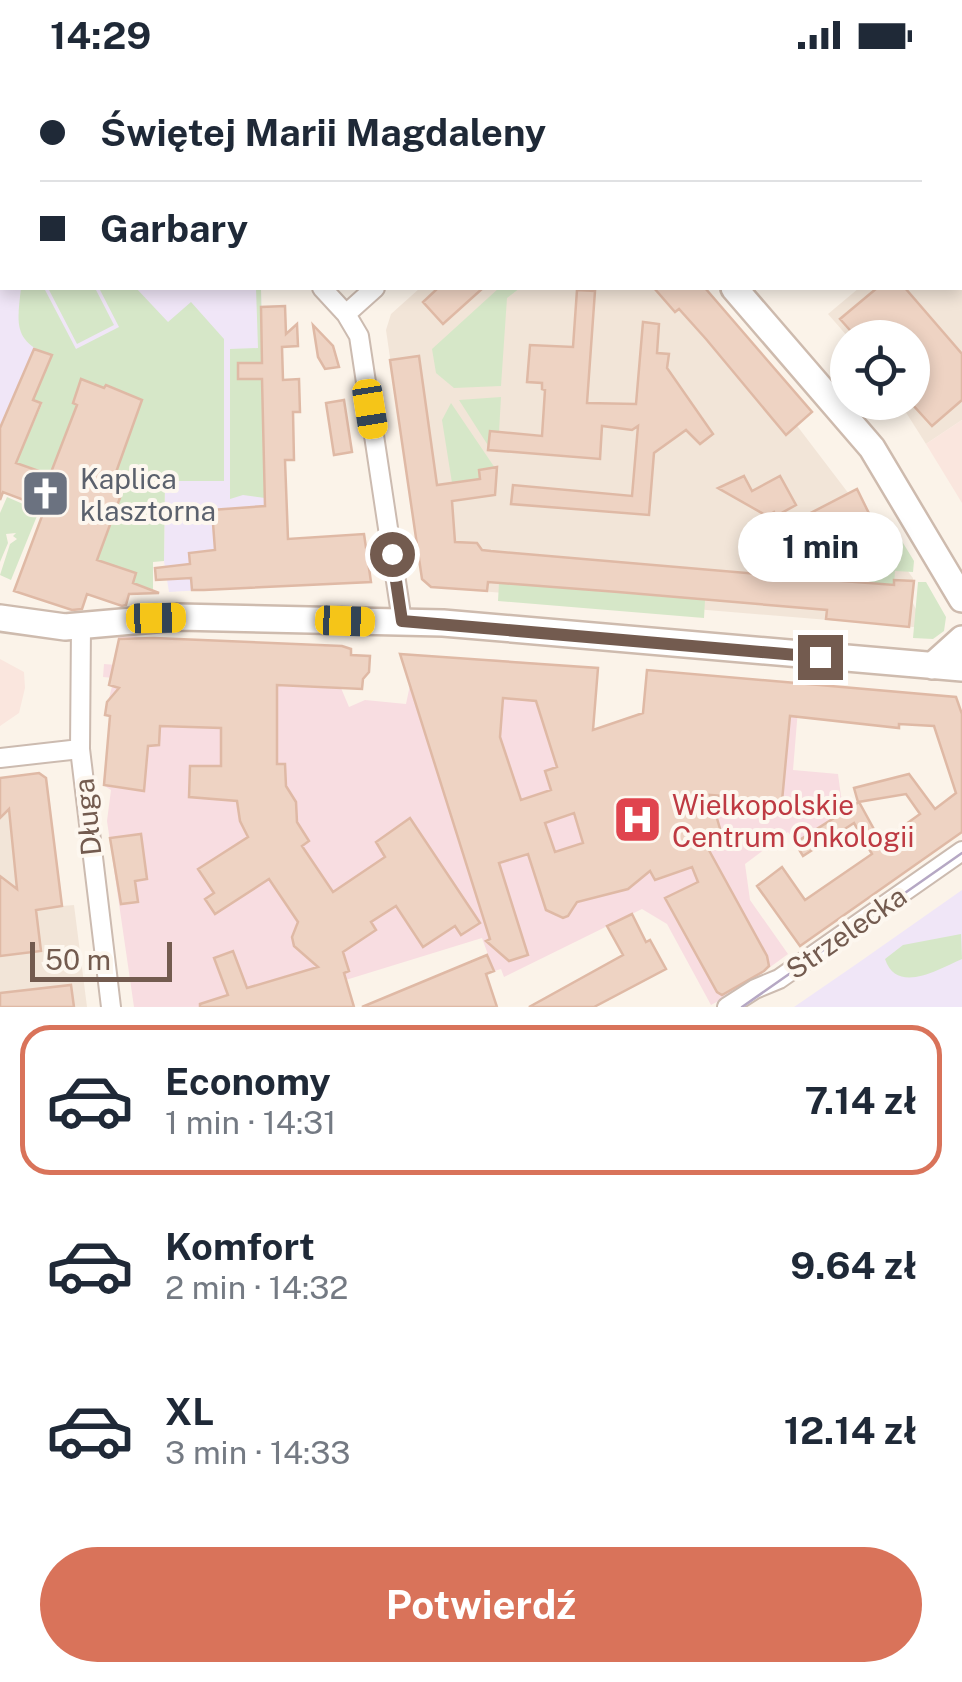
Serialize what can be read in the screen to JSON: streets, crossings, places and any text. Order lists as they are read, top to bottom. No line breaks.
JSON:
{"streets":{"street":["Długa","Strzelecka"]},"places":{"church":["Kaplica klasztorna"],"hospital":["Wielkopolskie Centrum Onkologii"]},"scale_bar":"50 m","page":{"status":"14:29","banner":["Świętej Marii Magdaleny","Garbary"],"bubble":"1 min","scale":"50 m","list":[{"name":"Economy","note":"1 min · 14:31","value":"7.14 zł"},{"name":"Komfort","note":"2 min · 14:32","value":"9.64 zł"},{"name":"XL","note":"3 min · 14:33","value":"12.14 zł"}],"buttons":"Potwierdź"}}
